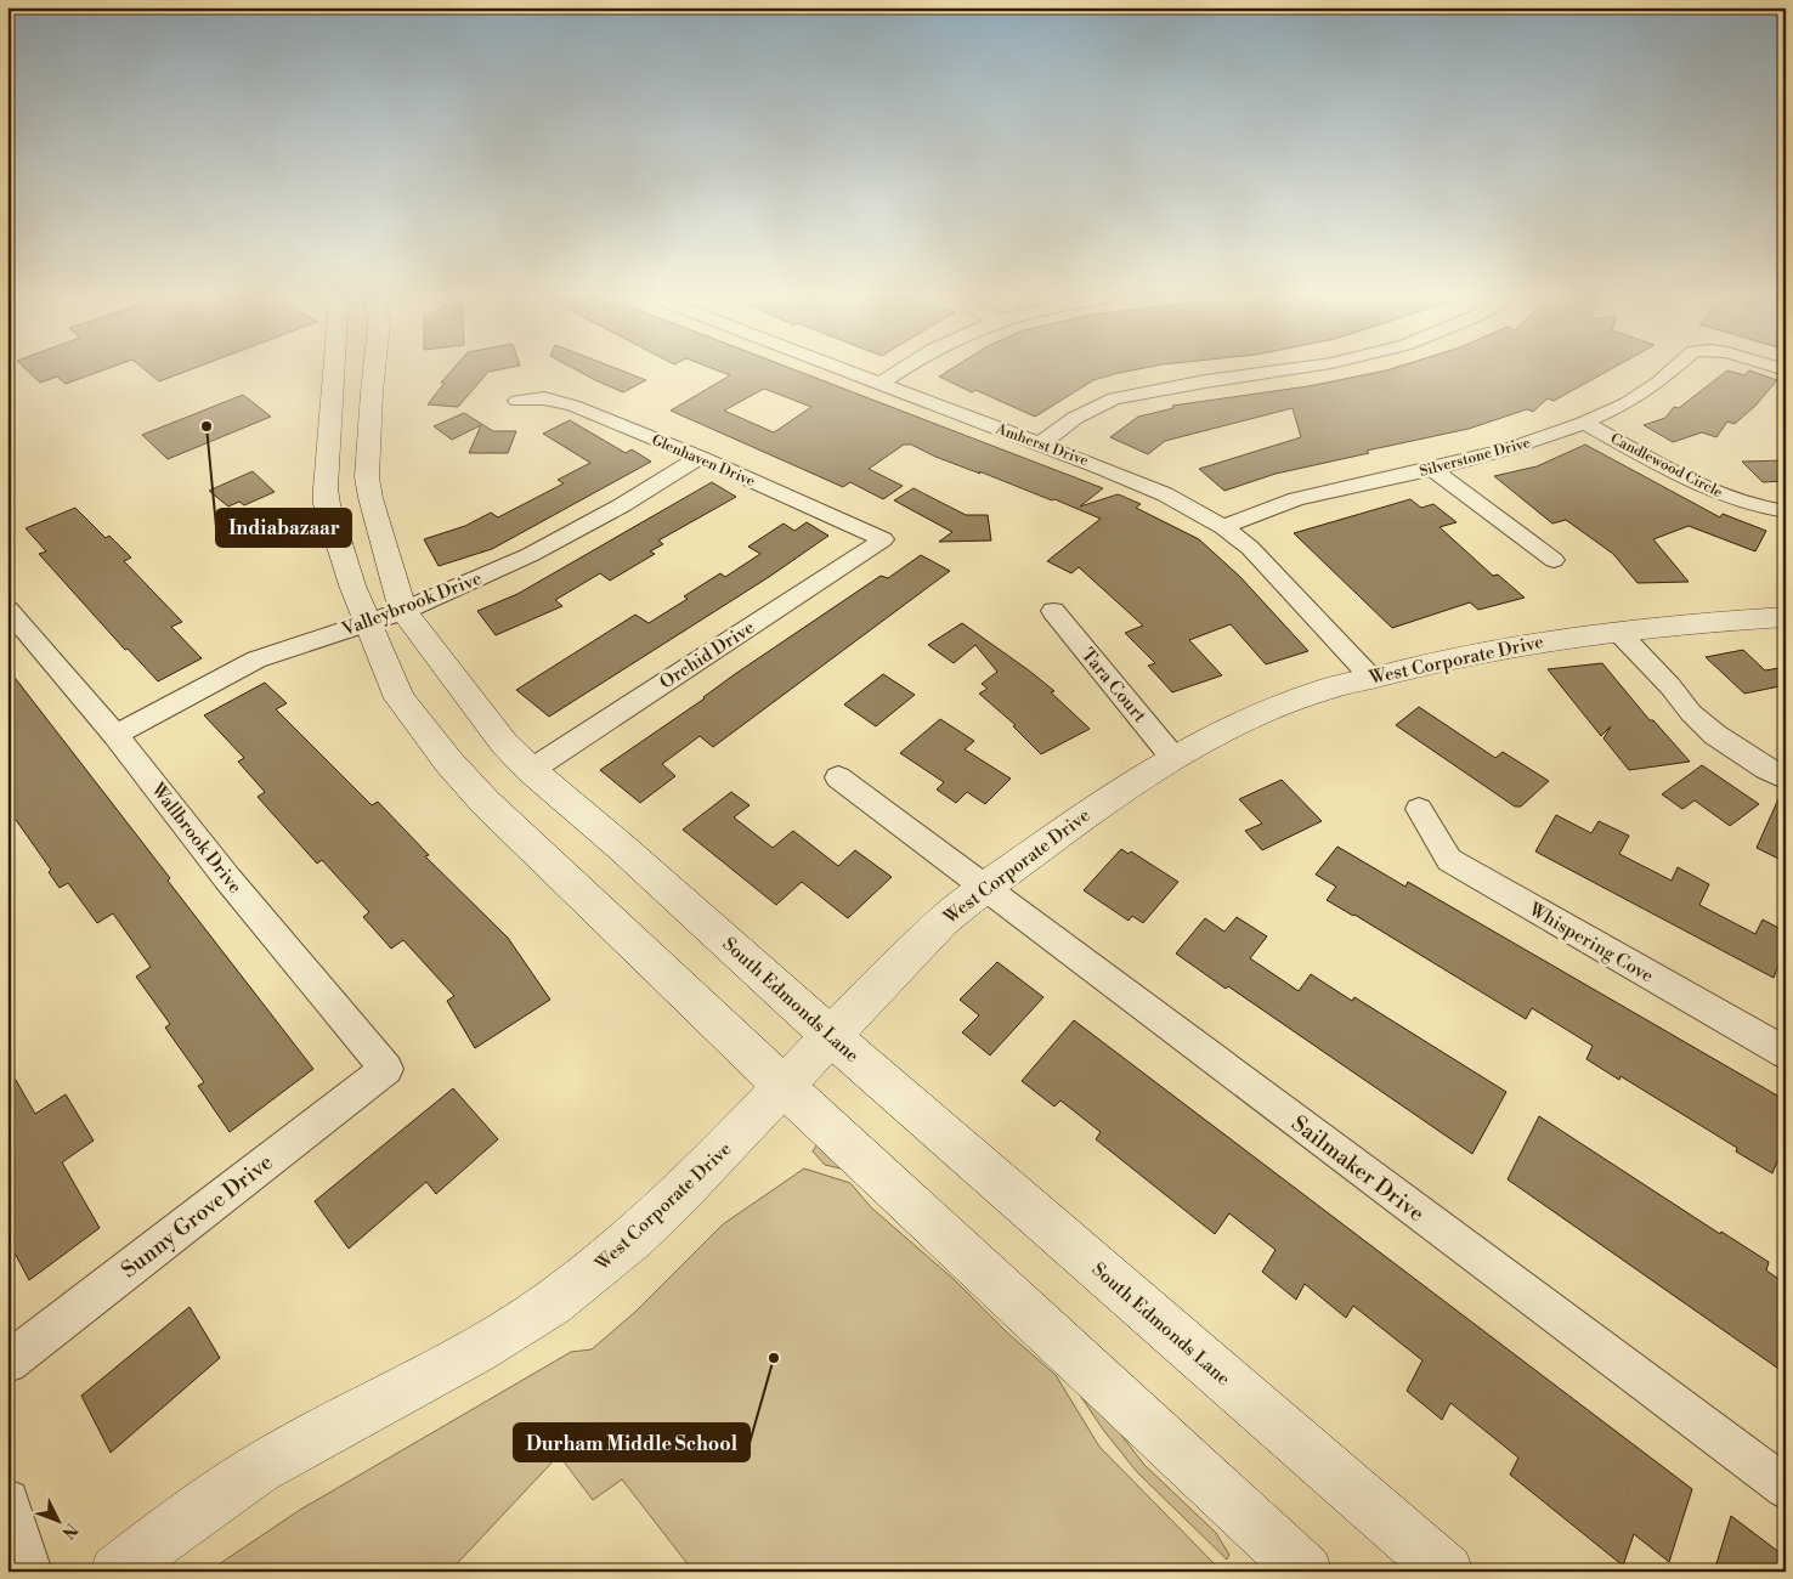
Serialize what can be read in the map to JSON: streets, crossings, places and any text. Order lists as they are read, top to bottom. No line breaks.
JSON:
{"streets":{"main road":["West Corporate Drive","South Edmonds Lane"],"street":["Amherst Drive","Silverstone Drive","Glenhaven Drive","Candlewood Circle","Valleybrook Drive","Orchid Drive","Tara Court","Wallbrook Drive","Whispering Cove","Sailmaker Drive","Sunny Grove Drive"]},"crossings":[["Amherst Drive","Silverstone Drive"],["Amherst Drive","West Corporate Drive"],["Silverstone Drive","Candlewood Circle"],["Glenhaven Drive","Valleybrook Drive"],["Glenhaven Drive","Orchid Drive"],["Valleybrook Drive","Wallbrook Drive"],["Valleybrook Drive","South Edmonds Lane"],["Orchid Drive","South Edmonds Lane"],["West Corporate Drive","Tara Court"],["West Corporate Drive","South Edmonds Lane"],["West Corporate Drive","Sailmaker Drive"],["Wallbrook Drive","Sunny Grove Drive"]],"places":["Indiabazaar","Durham Middle School"],"north":"bottom right"}
